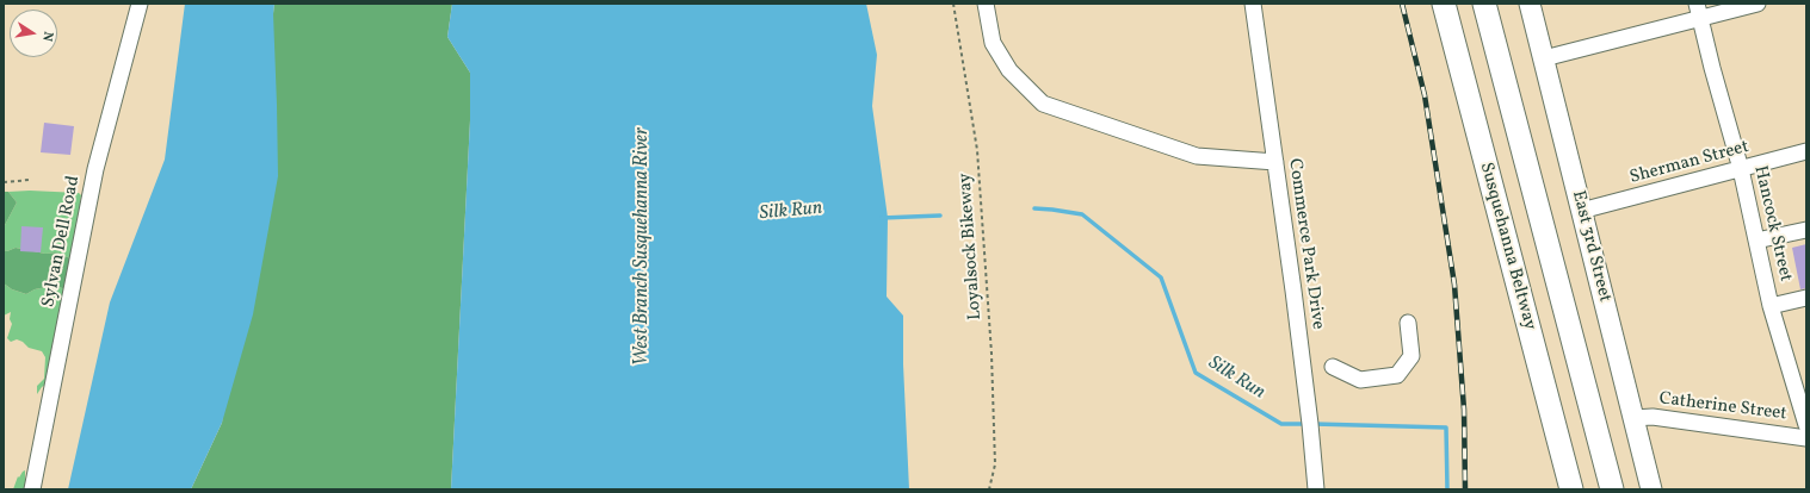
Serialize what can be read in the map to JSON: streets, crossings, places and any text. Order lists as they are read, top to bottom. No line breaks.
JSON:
{"streets":{"highway":["Susquehanna Beltway"],"main road":["East 3rd Street"],"street":["Sherman Street","Hancock Street","Sylvan Dell Road","Commerce Park Drive","Catherine Street"],"path":["Loyalsock Bikeway"]},"crossings":[["Sherman Street","Hancock Street"],["Sherman Street","East 3rd Street"],["East 3rd Street","Catherine Street"]],"water":["Silk Run","West Branch Susquehanna River"],"north":"right"}
